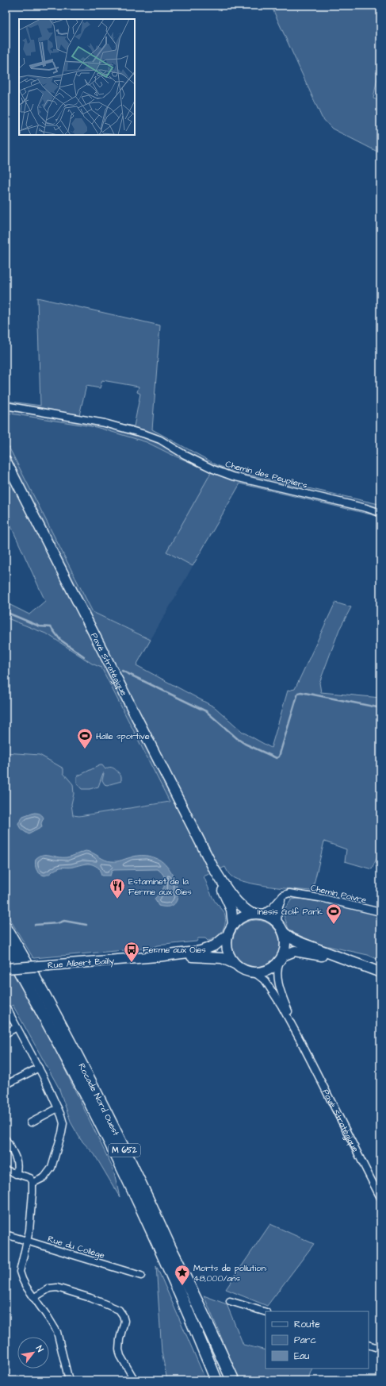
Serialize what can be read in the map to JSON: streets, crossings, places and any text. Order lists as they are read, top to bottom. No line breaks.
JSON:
{"streets":{"highway":["Rocade Nord Ouest","M 652"],"main road":["Pavé Stratégique","Rue Albert Bailly"],"street":["Chemin des Peupliers","Chemin Poivre","Rue du Collège"]},"crossings":[["Pavé Stratégique","Rue Albert Bailly"]],"places":{"sports":["Halle sportive","Inesis Golf Park"],"restaurant":["Estaminet de la Ferme aux Oies"],"bus stop":["Ferme aux Oies"],"place":["Morts de pollution: 48,000/ans"]},"legend":["Route","Parc","Eau"],"north":"top right"}
